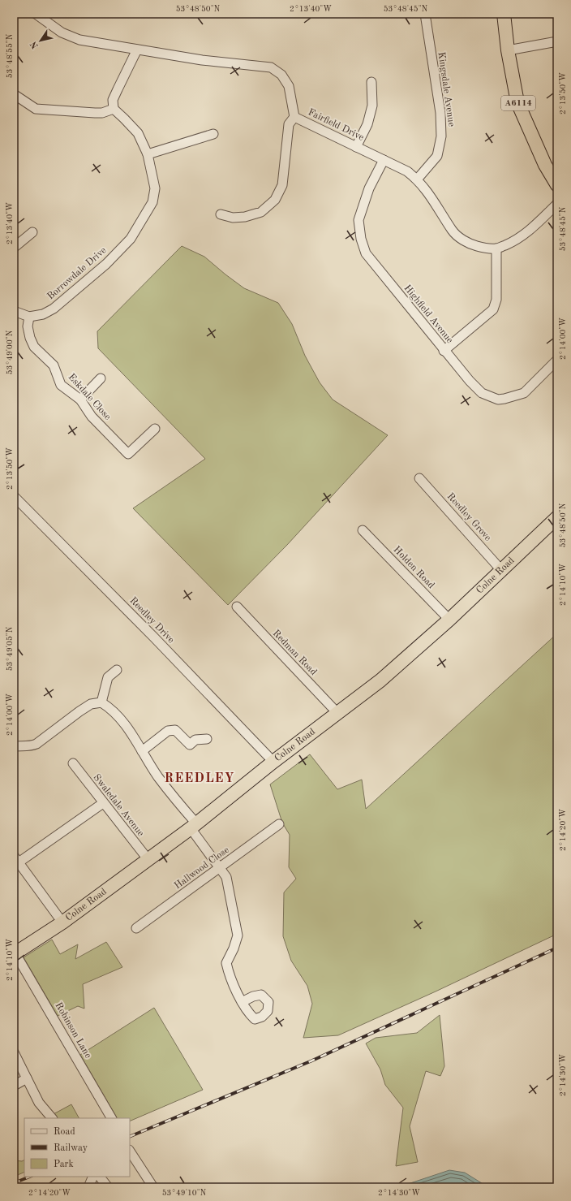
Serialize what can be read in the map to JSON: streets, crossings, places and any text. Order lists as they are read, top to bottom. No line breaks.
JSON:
{"streets":{"highway":["A6114","Colne Road"],"street":["Kingsdale Avenue","Fairfield Drive","Borrowdale Drive","Highfield Avenue","Eskdale Close","Reedley Grove","Holden Road","Reedley Drive","Redman Road","Swaledale Avenue","Hallwood Close","Robinson Lane"]},"crossings":[["Kingsdale Avenue","Fairfield Drive"],["Fairfield Drive","Highfield Avenue"],["Borrowdale Drive","Eskdale Close"],["Reedley Grove","Colne Road"],["Holden Road","Colne Road"],["Colne Road","Reedley Drive"],["Colne Road","Redman Road"],["Colne Road","Swaledale Avenue"],["Colne Road","Robinson Lane"]],"districts":["REEDLEY"],"legend":["Road","Railway","Park"],"north":"bottom left","coordinates":["53°48'50\"N","2°13'40\"W","53°48'45\"N","53°48'55\"N","2°13'50\"W","2°14'00\"W","53°49'00\"N","2°14'10\"W","53°49'05\"N","2°14'20\"W","2°14'30\"W","53°49'10\"N"]}
